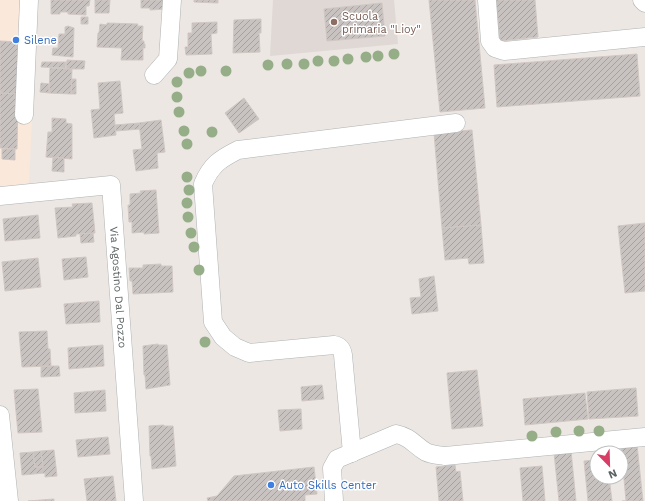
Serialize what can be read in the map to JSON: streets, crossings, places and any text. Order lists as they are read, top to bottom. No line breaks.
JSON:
{"streets":{"street":["Via Agostino Dal Pozzo"]},"places":["Scuola primaria \"Lioy\"","Silene","Auto Skills Center"],"north":"bottom right"}
